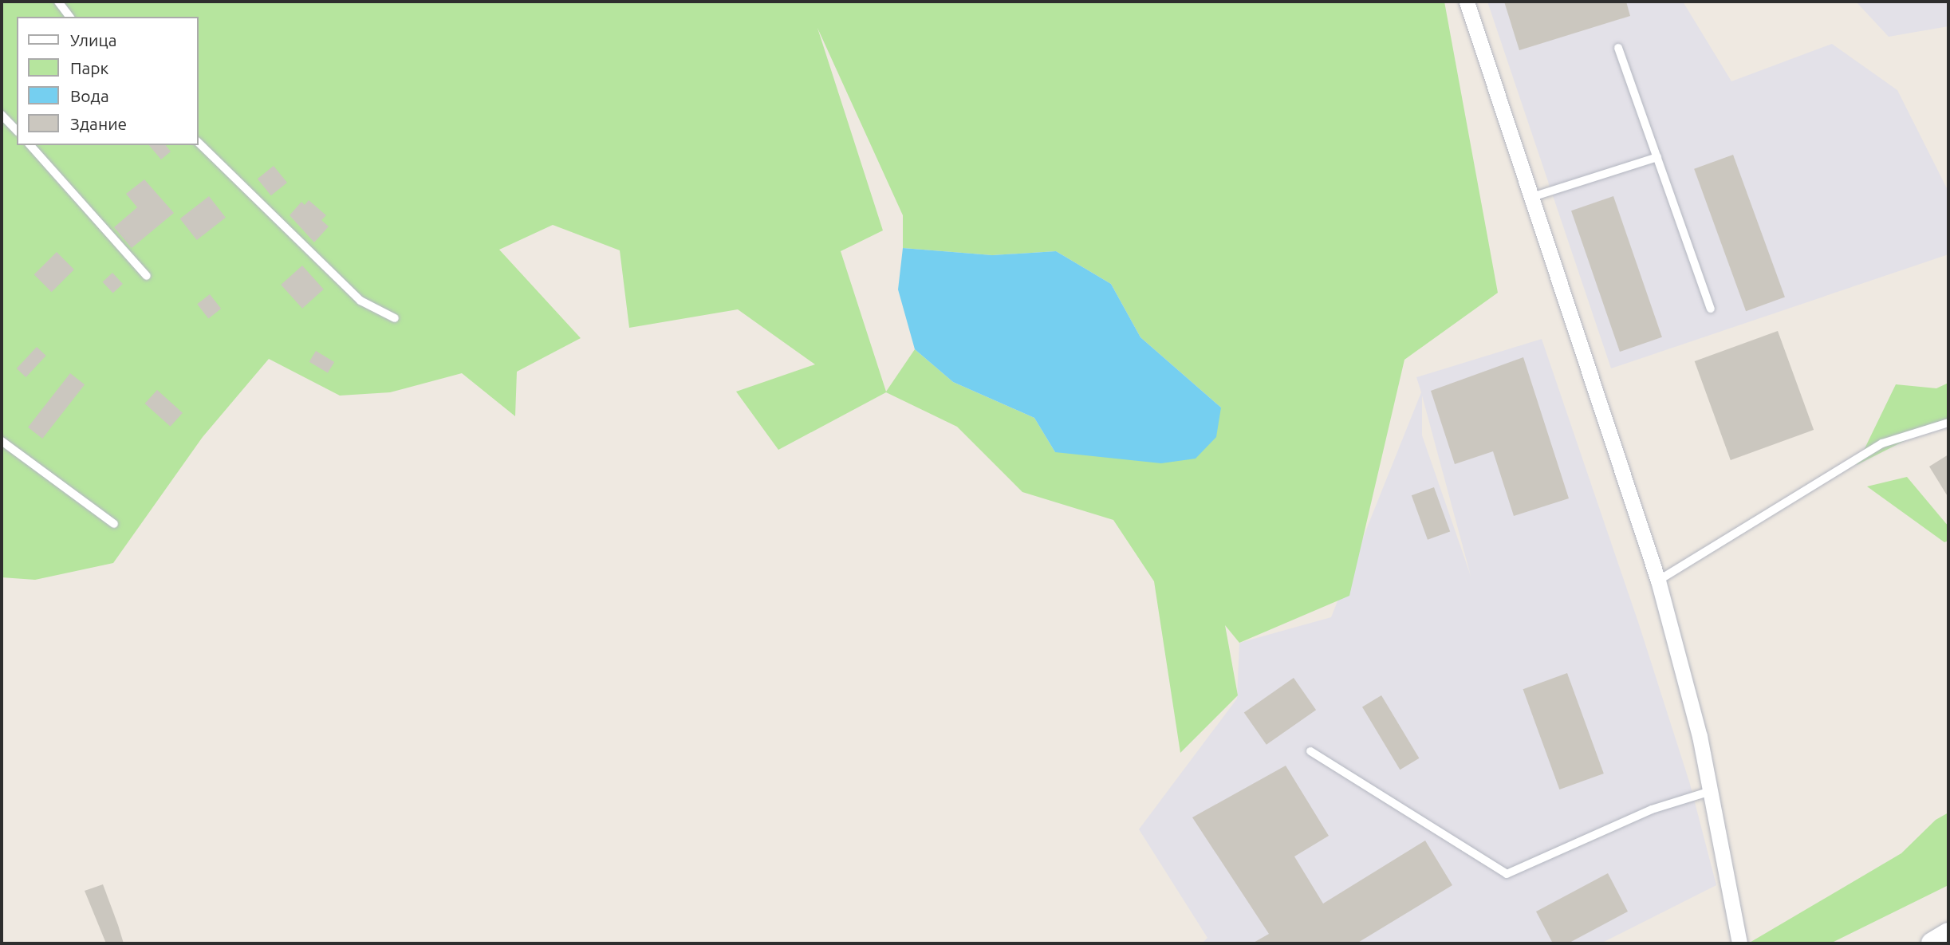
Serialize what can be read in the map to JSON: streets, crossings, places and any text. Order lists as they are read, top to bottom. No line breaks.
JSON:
{"legend":["Улица","Парк","Вода","Здание"]}
